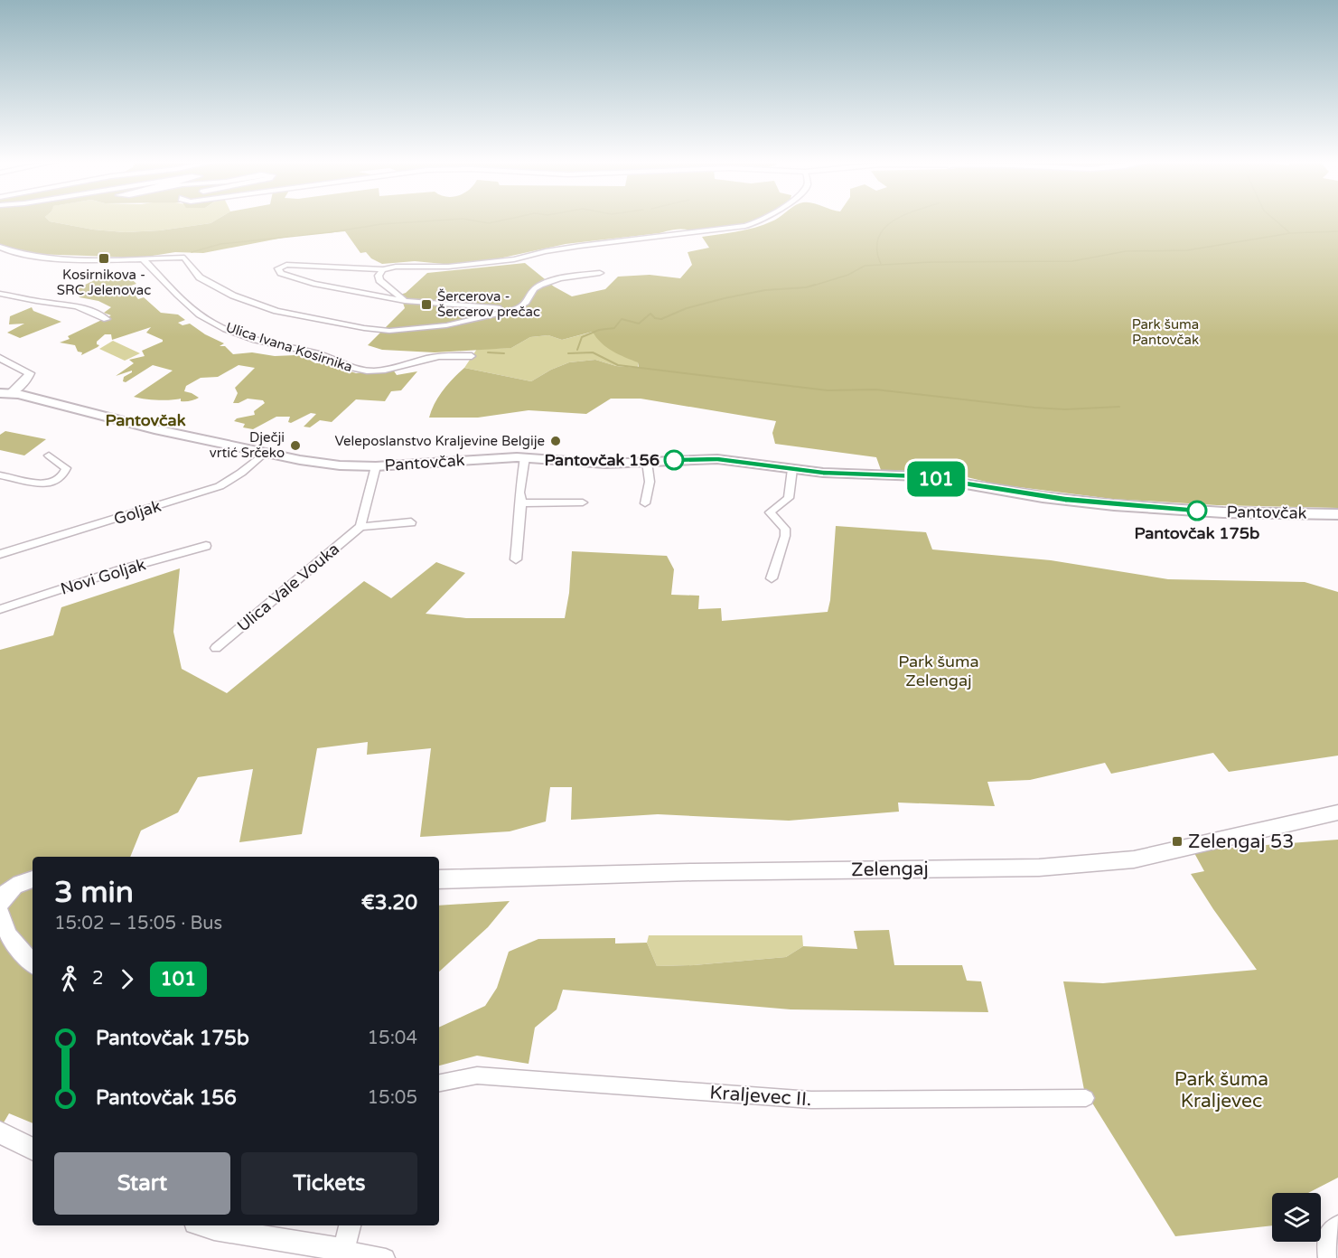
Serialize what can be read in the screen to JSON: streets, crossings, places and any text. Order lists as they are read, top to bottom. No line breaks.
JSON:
{"streets":{"main road":["Pantovčak"],"street":["Ulica Ivana Kosirnika","Goljak","Novi Goljak","Ulica Vale Vouka","Zelengaj","Kraljevec II."]},"crossings":[["Pantovčak","Goljak"]],"districts":["Pantovčak"],"parks":["Park šuma Pantovčak","Park šuma Zelengaj","Park šuma Kraljevec"],"places":{"transit":["Kosirnikova - SRC Jelenovac","Šercerova - Šercerov prečac","Zelengaj 53"],"other":["Veleposlanstvo Kraljevine Belgije","Dječji vrtić Srčeko","Pantovčak 156","Pantovčak 175b"]},"lines":["bus line 101"],"page":{"on_map":"101","heading":["3 min","15:02 – 15:05 · Bus","€3.20"],"legs":["2","101"],"list":[{"name":"Pantovčak 175b","value":"15:04"},{"name":"Pantovčak 156","value":"15:05"}],"buttons":["Start","Tickets"]}}
